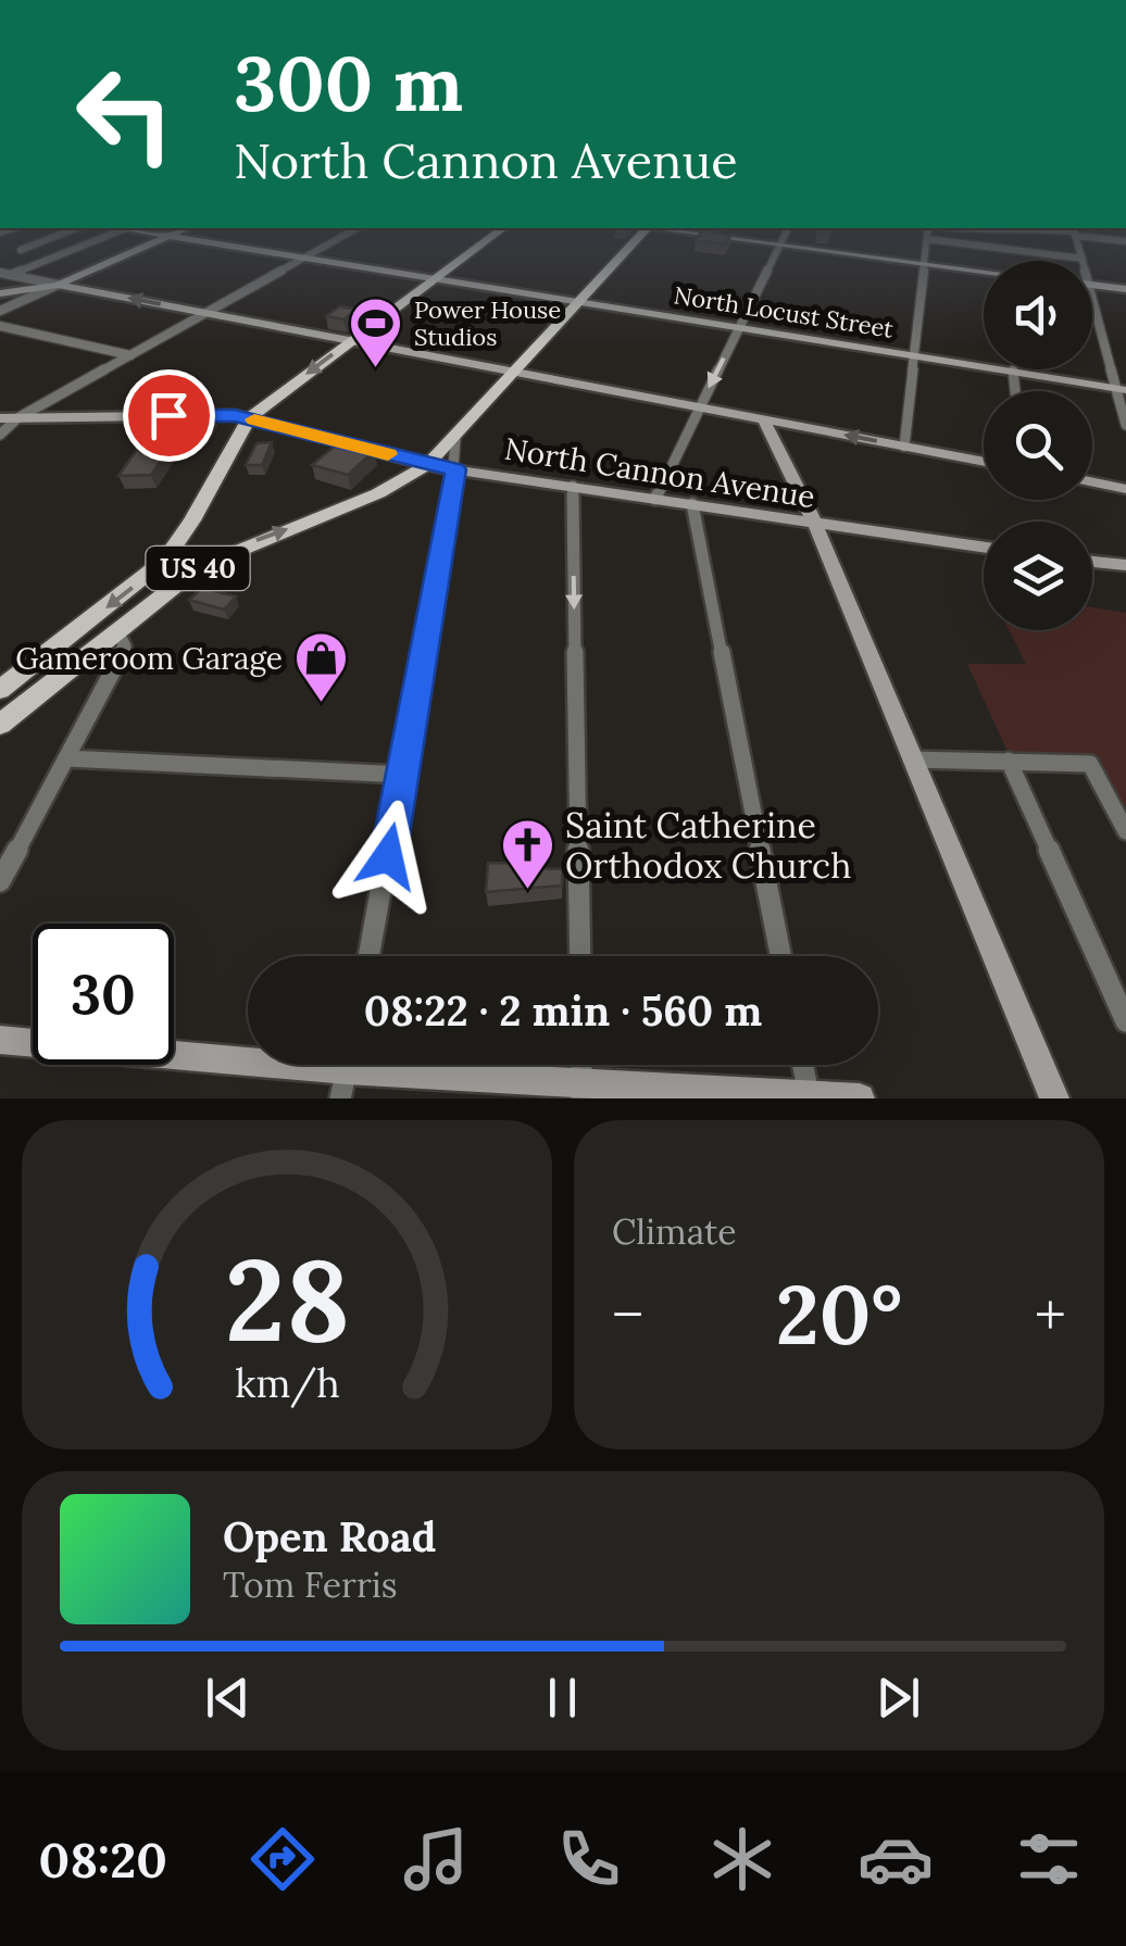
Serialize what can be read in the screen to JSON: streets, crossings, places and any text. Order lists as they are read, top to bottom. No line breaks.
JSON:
{"streets":{"main road":["US 40"],"street":["North Locust Street","North Cannon Avenue"]},"crossings":[["North Locust Street","US 40"],["North Cannon Avenue","US 40"]],"places":{"sports":["Power House Studios"],"shop":["Gameroom Garage"],"church":["Saint Catherine Orthodox Church"]},"page":{"turn":["300 m","North Cannon Avenue"],"limit":"30","trip":"08:22 · 2 min · 560 m","tile":"Climate","heat":["−","20°","+"],"song":["Open Road","Tom Ferris"],"tabs":"08:20","gauge":["28","km/h"]}}
